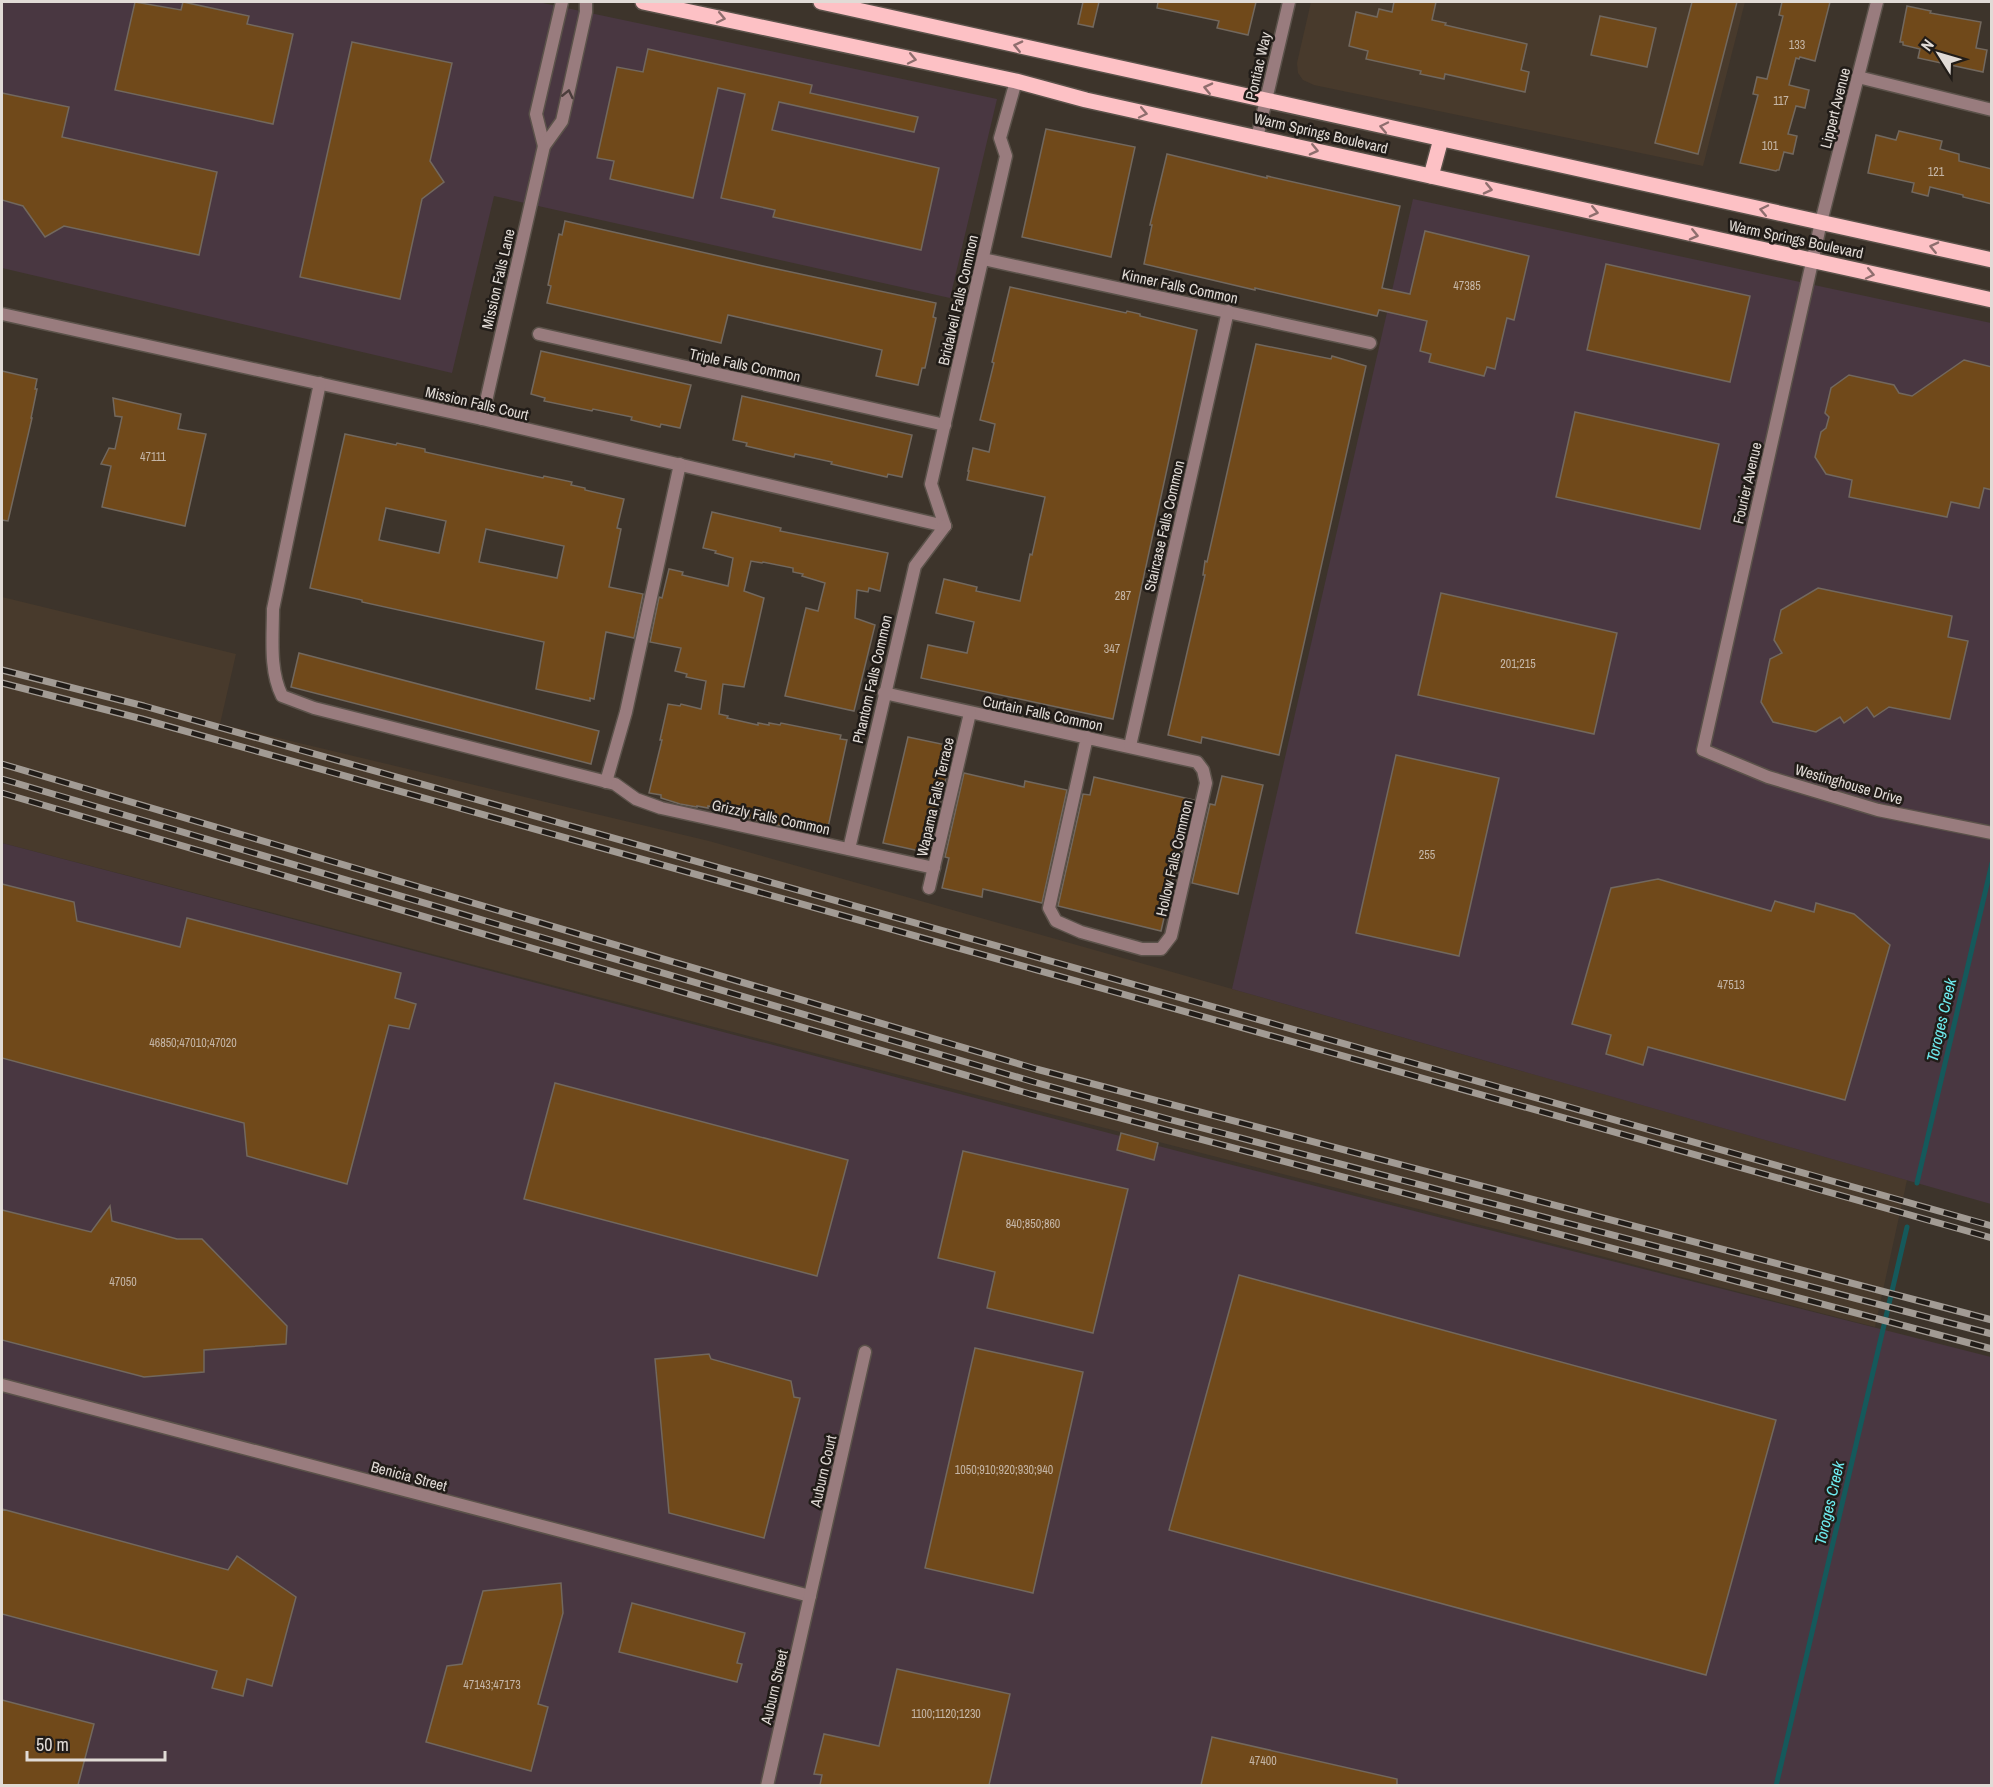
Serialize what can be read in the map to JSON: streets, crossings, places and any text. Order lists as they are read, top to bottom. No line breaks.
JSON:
{"streets":{"main road":["Warm Springs Boulevard"],"street":["Pontiac Way","Lippert Avenue","Mission Falls Lane","Kinner Falls Common","Bridalveil Falls Common","Triple Falls Common","Mission Falls Court","Fourier Avenue","Staircase Falls Common","Phantom Falls Common","Curtain Falls Common","Westinghouse Drive","Wapama Falls Terrace","Grizzly Falls Common","Hollow Falls Common","Auburn Court","Benicia Street","Auburn Street"]},"crossings":[["Pontiac Way","Warm Springs Boulevard"],["Lippert Avenue","Warm Springs Boulevard"],["Lippert Avenue","Fourier Avenue"],["Warm Springs Boulevard","Bridalveil Falls Common"],["Warm Springs Boulevard","Fourier Avenue"],["Mission Falls Lane","Mission Falls Court"],["Kinner Falls Common","Bridalveil Falls Common"],["Kinner Falls Common","Staircase Falls Common"],["Bridalveil Falls Common","Triple Falls Common"],["Bridalveil Falls Common","Mission Falls Court"],["Bridalveil Falls Common","Phantom Falls Common"],["Mission Falls Court","Phantom Falls Common"],["Mission Falls Court","Grizzly Falls Common"],["Fourier Avenue","Westinghouse Drive"],["Staircase Falls Common","Curtain Falls Common"],["Phantom Falls Common","Curtain Falls Common"],["Phantom Falls Common","Grizzly Falls Common"],["Curtain Falls Common","Wapama Falls Terrace"],["Curtain Falls Common","Hollow Falls Common"],["Wapama Falls Terrace","Grizzly Falls Common"],["Auburn Court","Benicia Street"],["Auburn Court","Auburn Street"],["Benicia Street","Auburn Street"]],"water":["Toroges Creek"],"house_numbers":["133","117","101","121","47385","47111","287","347","201;215","255","47513","46850;47010;47020","840;850;860","47050","1050;910;920;930;940","47143;47173","1100;1120;1230","47400"],"scale_bar":"50 m","north":"top left"}
